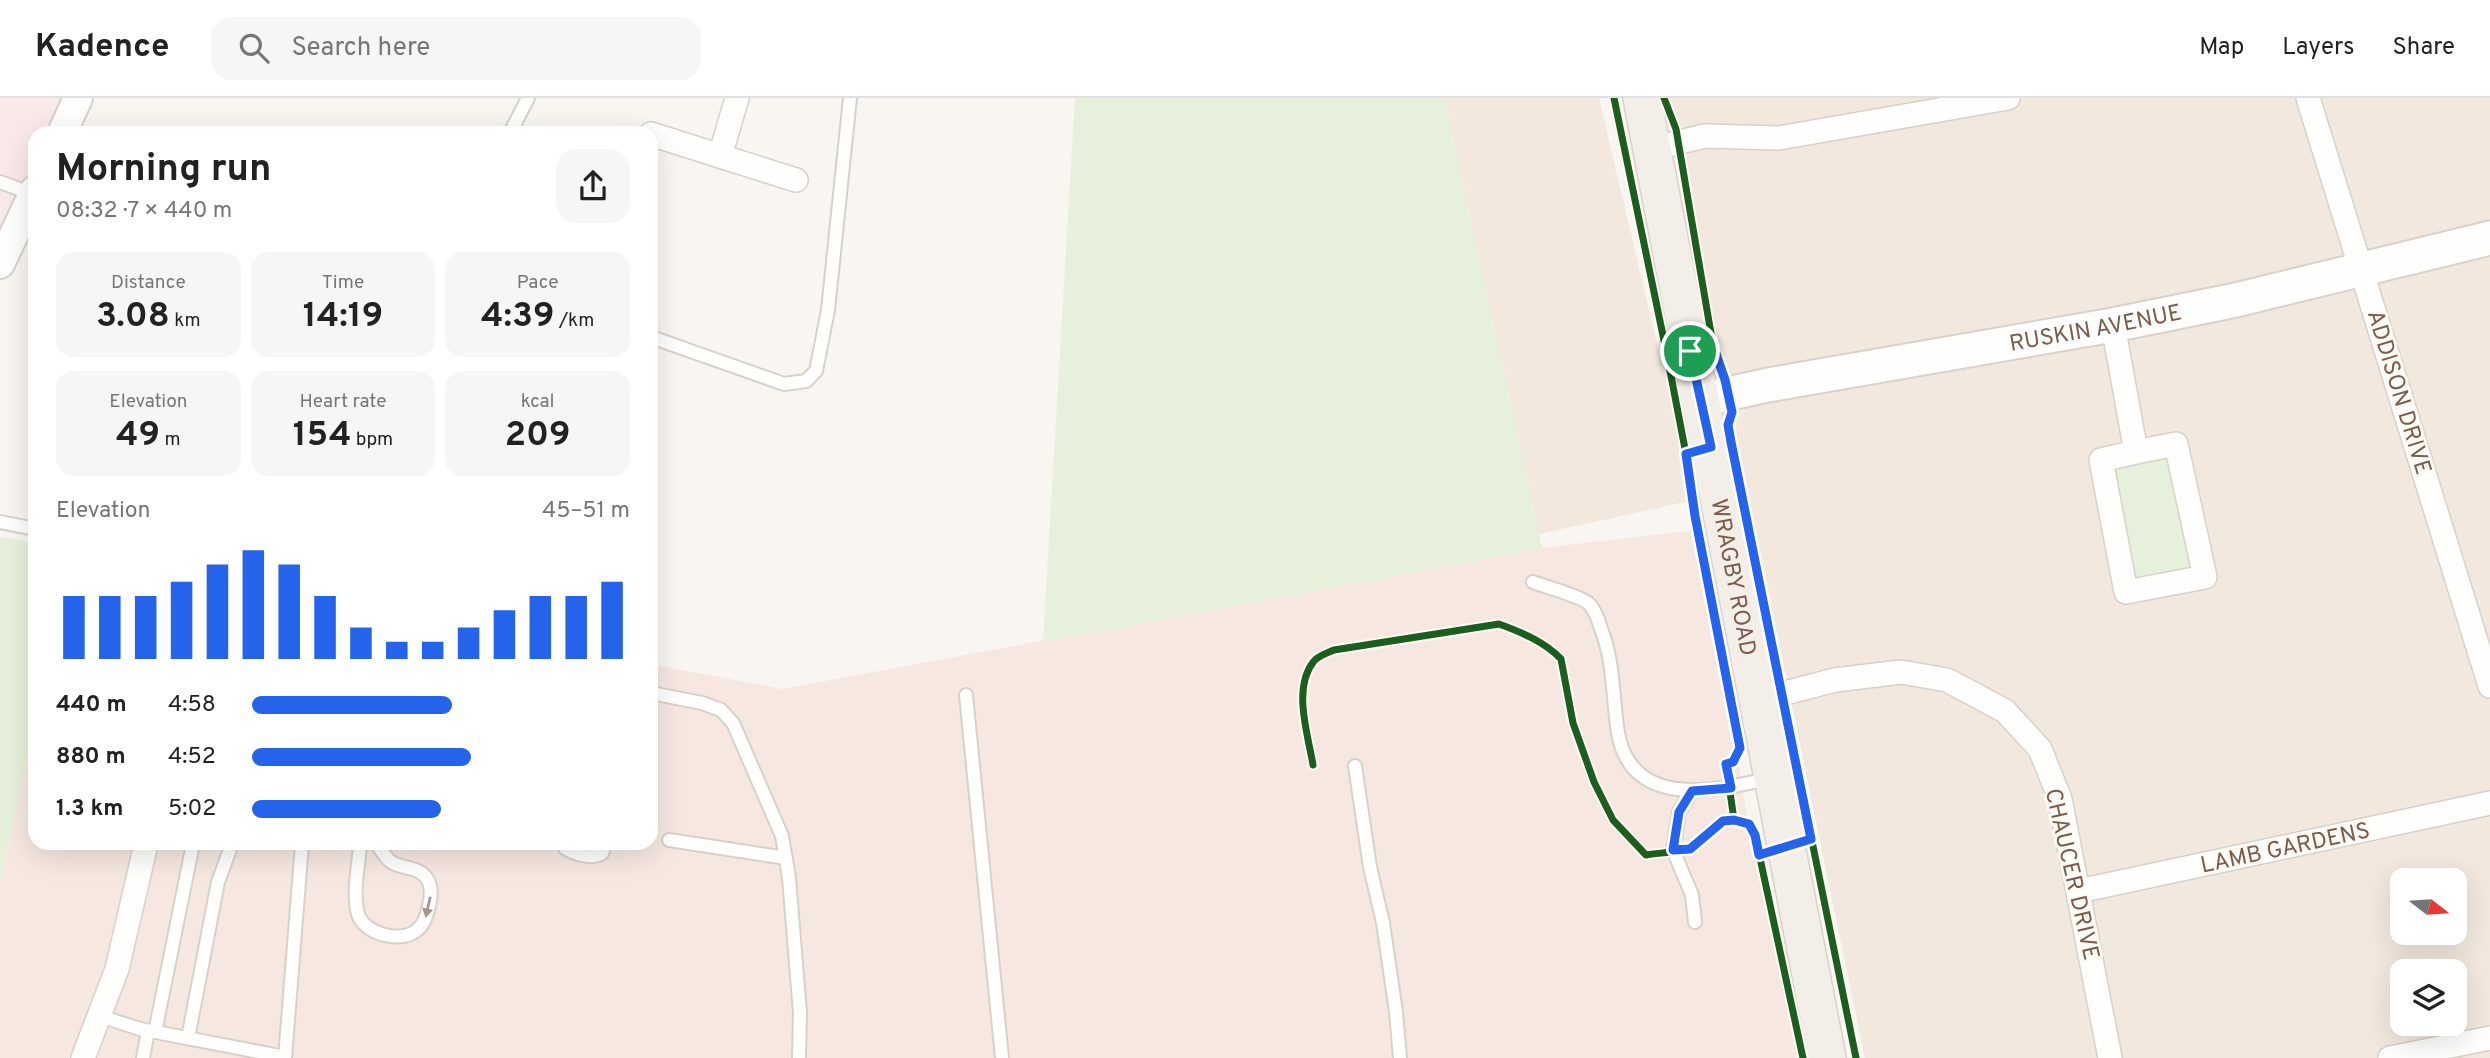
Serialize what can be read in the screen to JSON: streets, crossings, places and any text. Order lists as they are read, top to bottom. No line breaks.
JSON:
{"streets":{"main road":["RUSKIN AVENUE","WRAGBY ROAD"],"street":["ADDISON DRIVE","LAMB GARDENS","CHAUCER DRIVE"]},"crossings":[["RUSKIN AVENUE","ADDISON DRIVE"],["RUSKIN AVENUE","WRAGBY ROAD"],["WRAGBY ROAD","CHAUCER DRIVE"],["LAMB GARDENS","CHAUCER DRIVE"]],"north":"right","page":{"header":"Kadence","search":"Search here","nav":["Map","Layers","Share"],"heading":["Morning run","08:32 · 7 × 440 m"],"stats":[["Distance","3.08 km"],["Time","14:19"],["Pace","4:39 /km"],["Elevation","49 m"],["Heart rate","154 bpm"],["kcal","209"]],"chart":["Elevation","45–51 m"],"list":[{"name":"440 m","note":"4:58"},{"name":"880 m","note":"4:52"},{"name":"1.3 km","note":"5:02"}]}}
